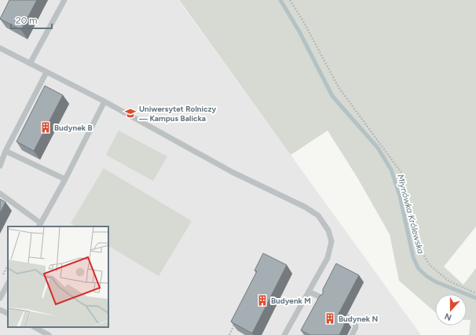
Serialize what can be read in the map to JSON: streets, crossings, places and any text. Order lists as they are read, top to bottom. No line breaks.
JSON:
{"water":["Młynówka Królewska"],"places":{"school or university":["Uniwersytet Rolniczy — Kampus Balicka"],"building":["Budynek B","Budyenk M","Budynek N"]},"scale_bar":"20 m","north":"bottom"}
